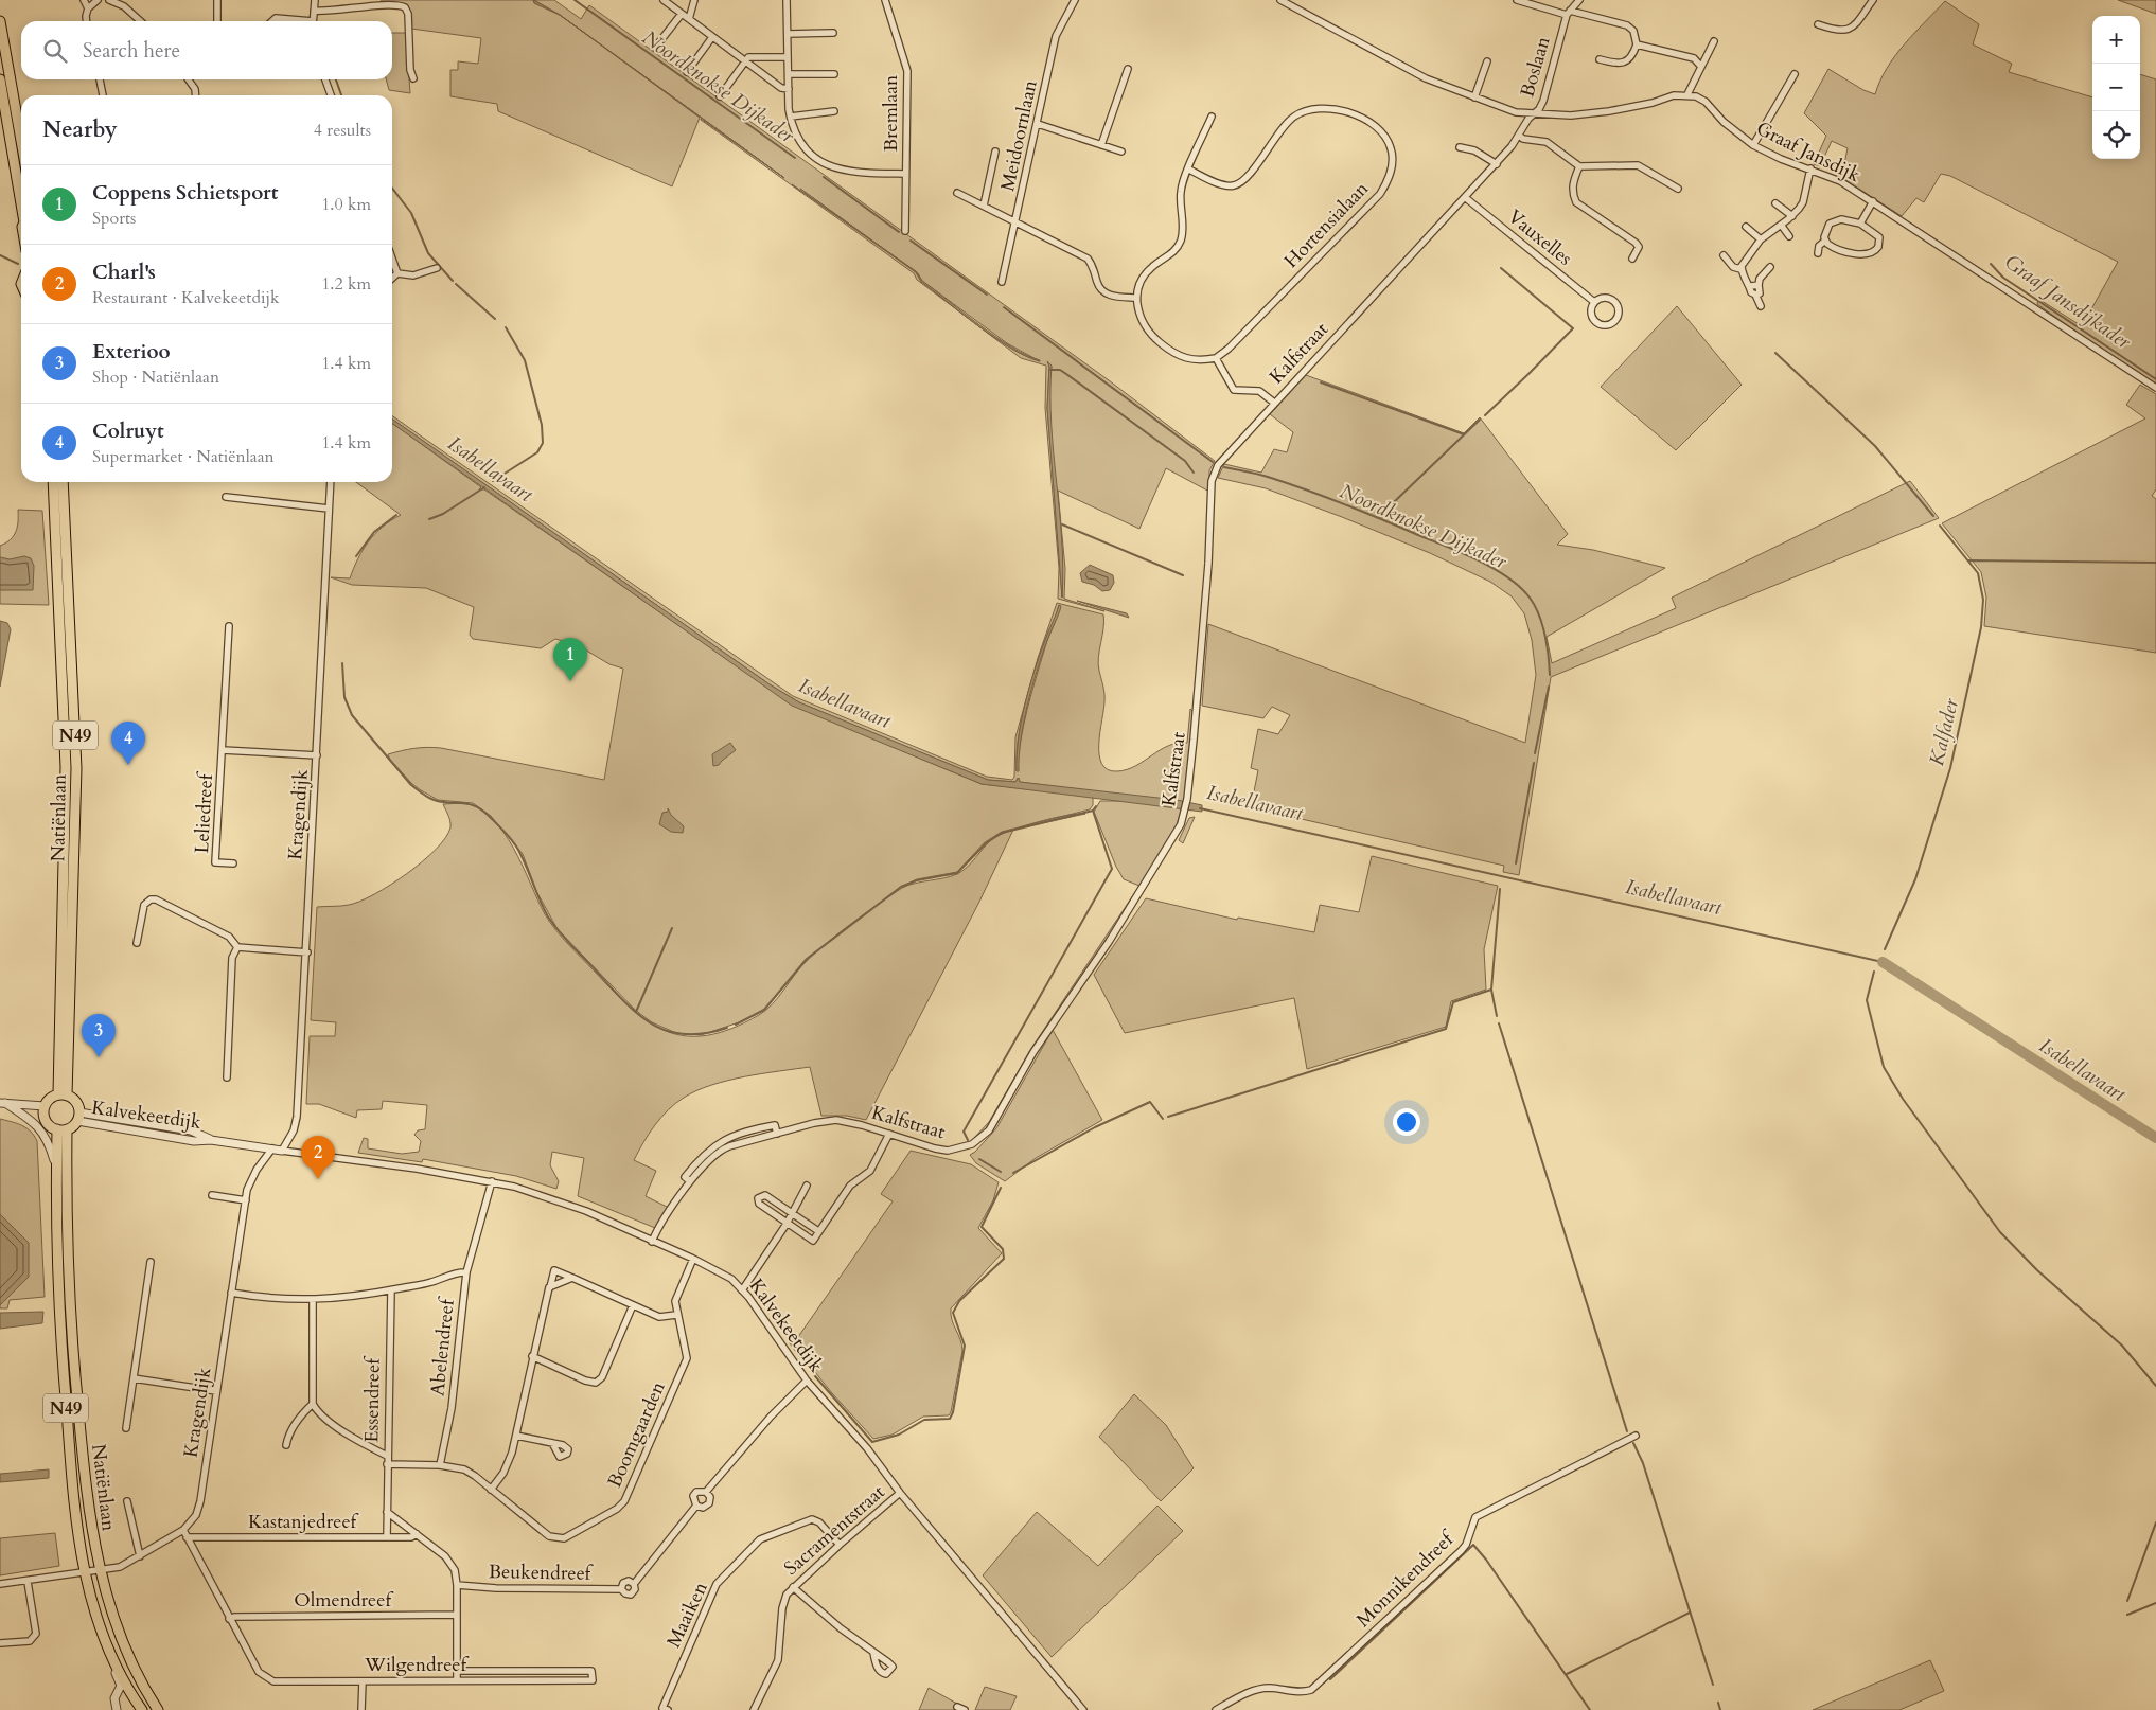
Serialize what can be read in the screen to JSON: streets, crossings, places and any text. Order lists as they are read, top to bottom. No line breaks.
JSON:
{"streets":{"main road":["N49","Natiënlaan"],"street":["Boslaan","Bremlaan","Meidoornlaan","Graaf Jansdijk","Hortensialaan","Vauxelles","Kalfstraat","Leliedreef","Kragendijk","Kalvekeetdijk","Abelendreef","Essendreef","Boomgaarden","Kastanjedreef","Sacramentstraat","Beukendreef","Monnikendreef","Olmendreef","Maaiken","Wilgendreef"]},"crossings":[["Boslaan","Kalfstraat"],["Vauxelles","Kalfstraat"],["Kalfstraat","Kalvekeetdijk"],["Leliedreef","Kragendijk"],["Kragendijk","Natiënlaan"],["Kragendijk","Kalvekeetdijk"],["Kragendijk","Wilgendreef"],["Natiënlaan","Kalvekeetdijk"],["Kalvekeetdijk","Abelendreef"],["Kalvekeetdijk","Boomgaarden"],["Kalvekeetdijk","Sacramentstraat"],["Kalvekeetdijk","Beukendreef"],["Abelendreef","Boomgaarden"],["Essendreef","Kastanjedreef"],["Kastanjedreef","Wilgendreef"],["Sacramentstraat","Maaiken"],["Olmendreef","Wilgendreef"]],"water":["Noordknokse Dijkader","Graaf Jansdijkader","Isabellavaart","Kalfader"],"page":{"map_buttons":["+","−"],"search":"Search here","heading":["Nearby","4 results"],"list":[{"mark":"1","name":"Coppens Schietsport","note":"Sports","value":"1.0 km"},{"mark":"2","name":"Charl's","note":"Restaurant · Kalvekeetdijk","value":"1.2 km"},{"mark":"3","name":"Exterioo","note":"Shop · Natiënlaan","value":"1.4 km"},{"mark":"4","name":"Colruyt","note":"Supermarket · Natiënlaan","value":"1.4 km"}],"pins":["1","4","3","2"]}}
